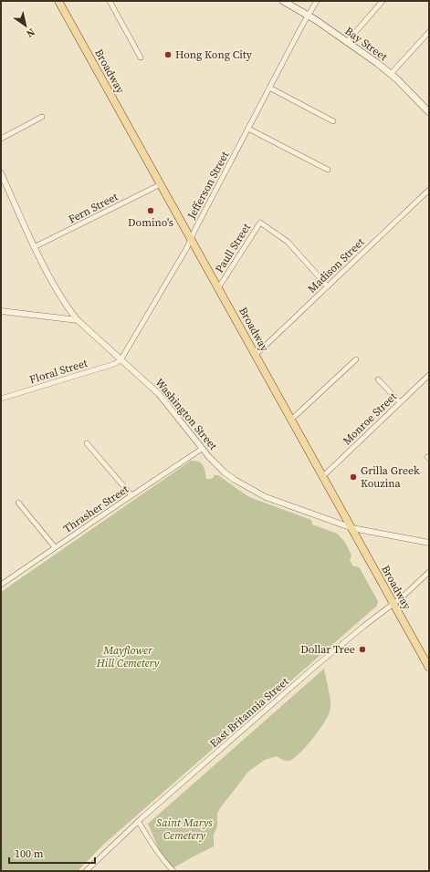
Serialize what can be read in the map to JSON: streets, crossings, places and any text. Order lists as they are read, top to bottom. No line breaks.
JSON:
{"streets":{"main road":["Bay Street","Broadway"],"street":["Jefferson Street","Fern Street","Paull Street","Madison Street","Floral Street","Washington Street","Monroe Street","Thrasher Street","East Britannia Street"]},"crossings":[["Bay Street","Jefferson Street"],["Broadway","Jefferson Street"],["Broadway","Fern Street"],["Broadway","Paull Street"],["Broadway","Madison Street"],["Broadway","Washington Street"],["Broadway","Monroe Street"],["Broadway","East Britannia Street"],["Jefferson Street","Floral Street"],["Jefferson Street","Washington Street"],["Fern Street","Washington Street"],["Paull Street","Madison Street"],["Floral Street","Washington Street"],["Washington Street","Thrasher Street"]],"parks":["Mayflower Hill Cemetery","Saint Marys Cemetery"],"places":["Hong Kong City","Domino's","Grilla Greek Kouzina","Dollar Tree"],"scale_bar":"100 m","north":"bottom right"}
